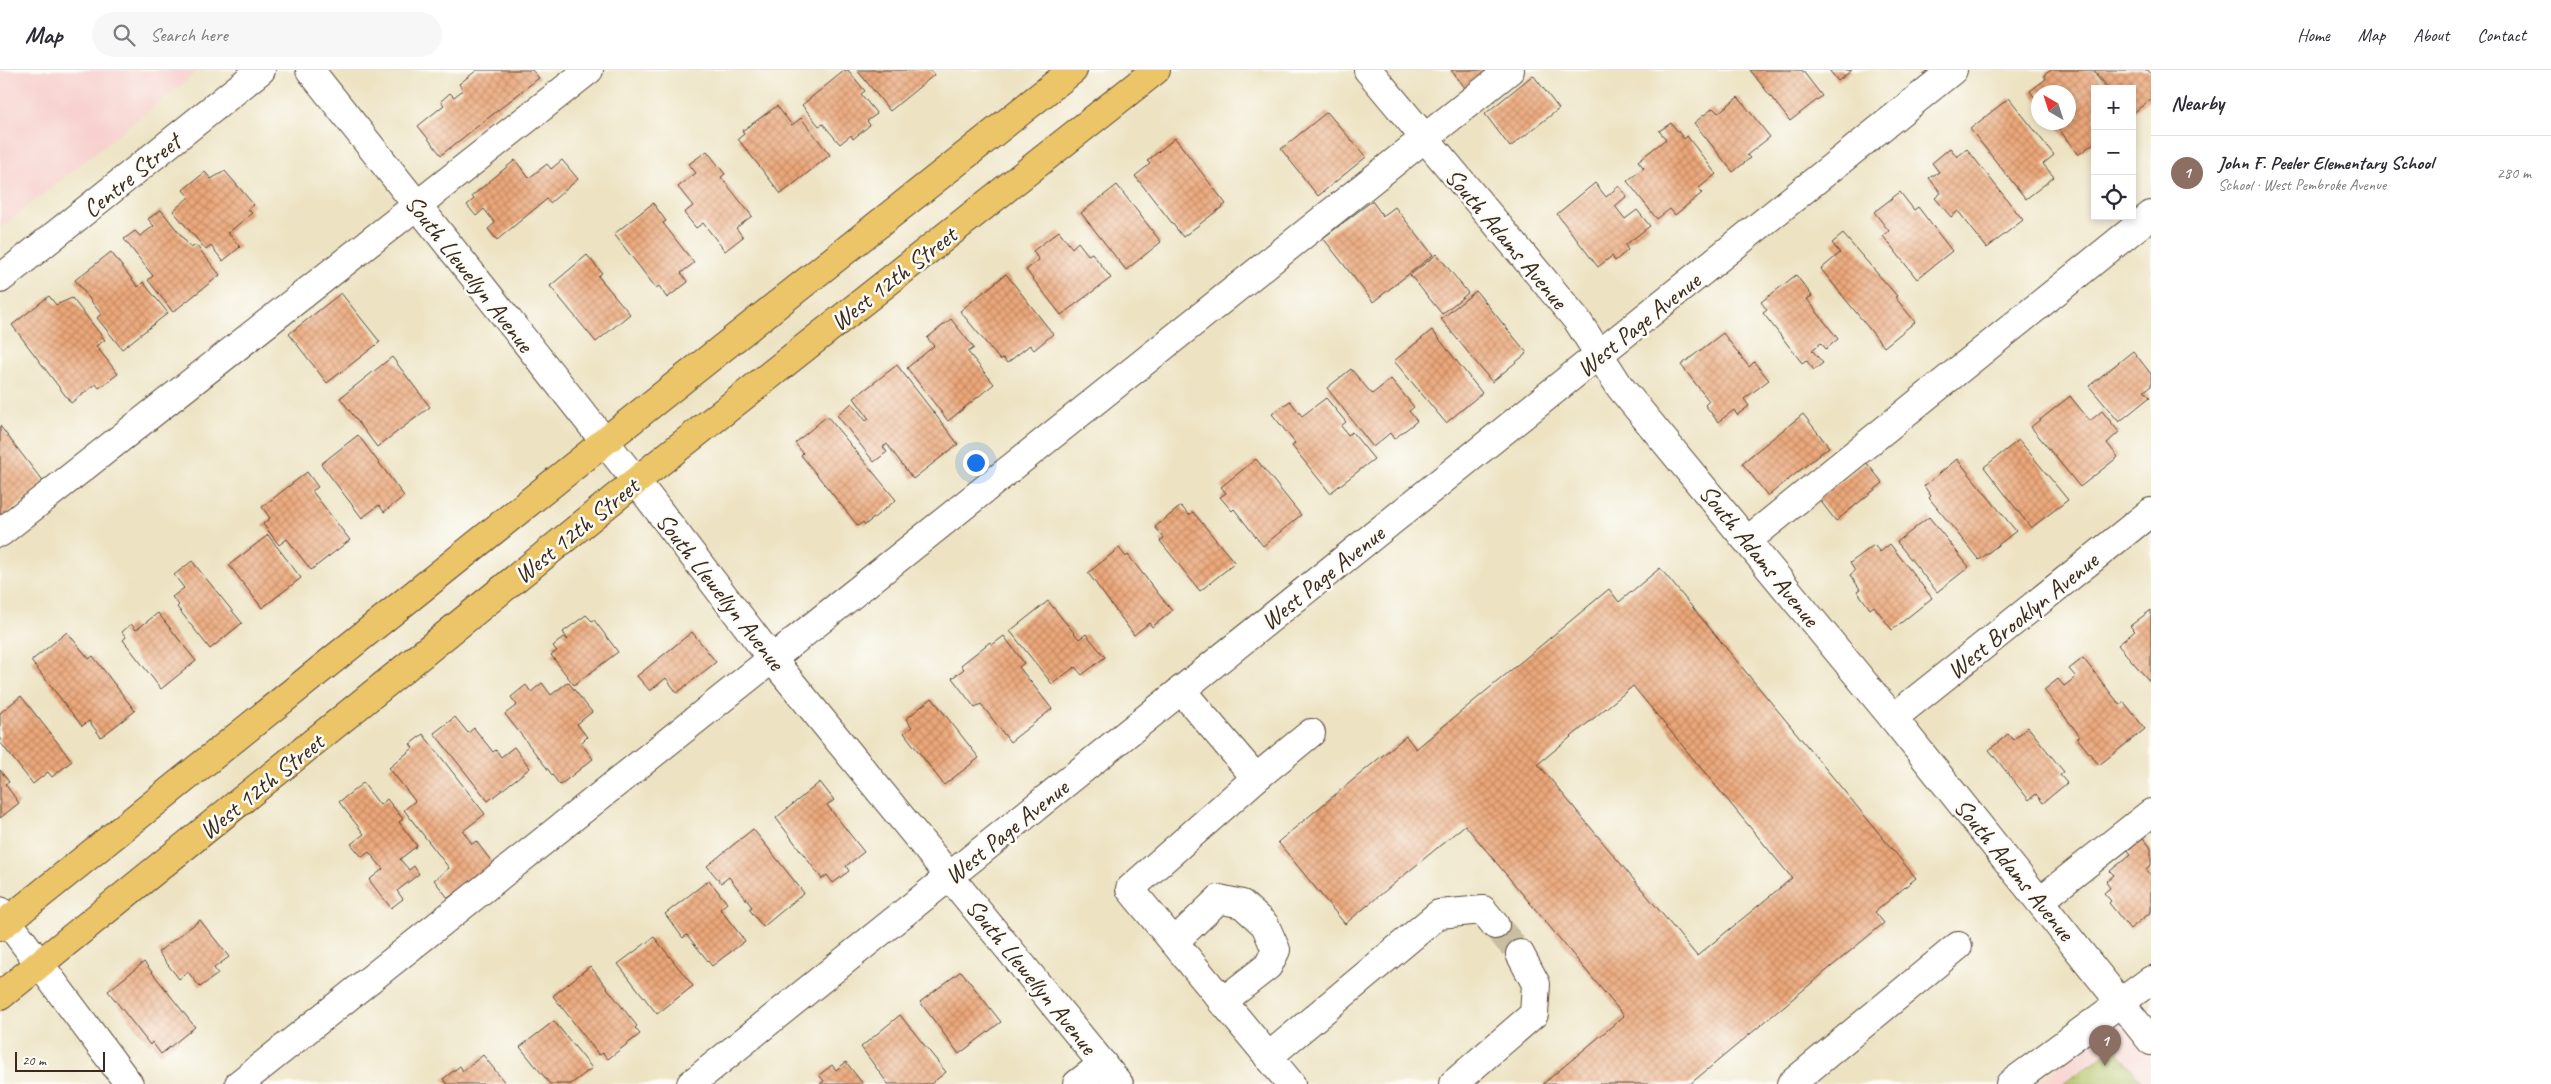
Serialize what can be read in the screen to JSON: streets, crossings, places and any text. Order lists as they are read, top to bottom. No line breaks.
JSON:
{"streets":{"main road":["West 12th Street"],"street":["Centre Street","South Adams Avenue","South Llewellyn Avenue","West Page Avenue","West Brooklyn Avenue"]},"crossings":[["South Adams Avenue","West Page Avenue"],["South Adams Avenue","West Brooklyn Avenue"],["South Llewellyn Avenue","West 12th Street"],["South Llewellyn Avenue","West Page Avenue"]],"scale_bar":"20 m","north":"top left","page":{"header":"Map","search":"Search here","nav":["Home","Map","About","Contact"],"heading":"Nearby","map_buttons":["+","−"],"list":[{"mark":"1","name":"John F. Peeler Elementary School","note":"School · West Pembroke Avenue","value":"280 m"}],"pins":"1","scale":"20 m"}}
